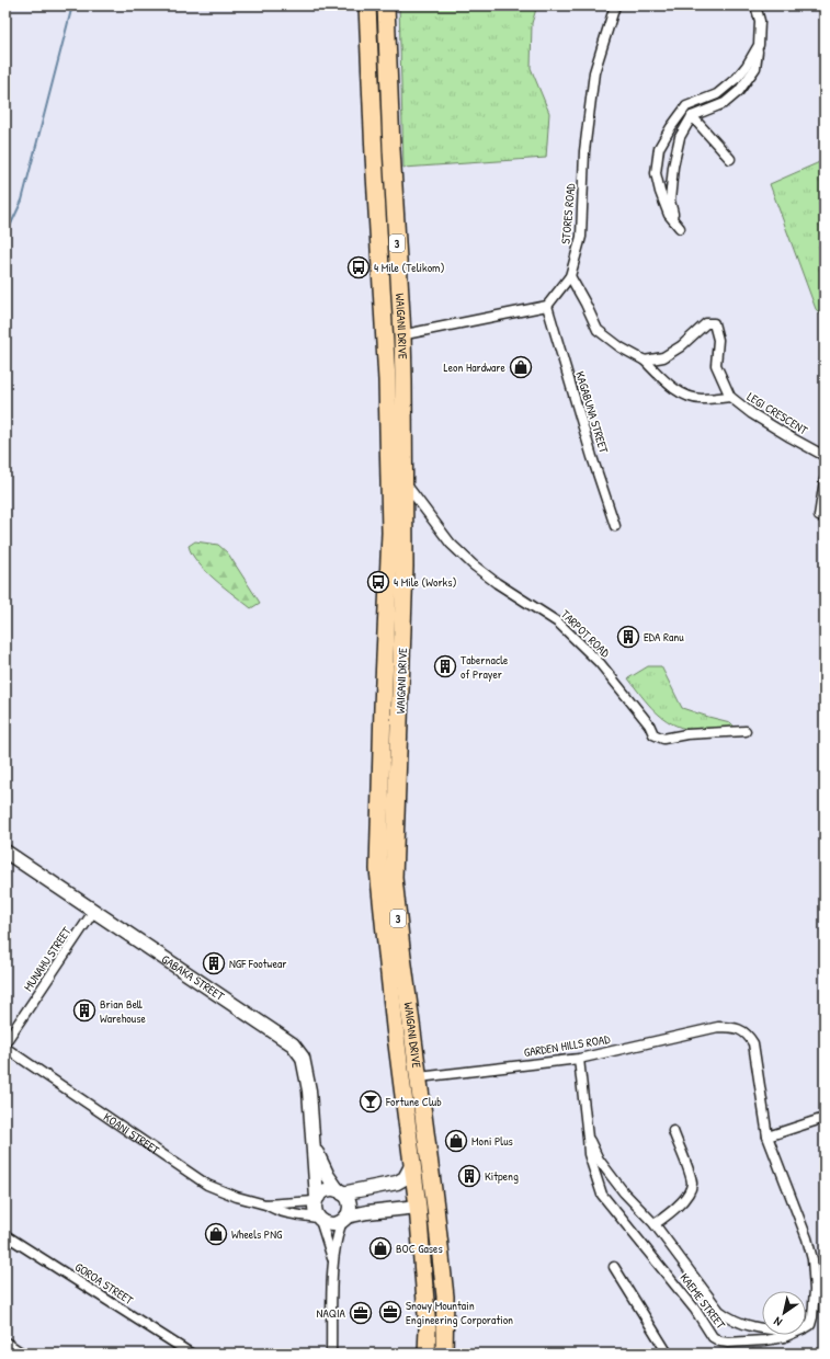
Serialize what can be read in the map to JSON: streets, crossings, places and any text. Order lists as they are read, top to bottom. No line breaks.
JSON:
{"streets":{"highway":["3","WAIGANI DRIVE"],"street":["STORES ROAD","KAGABUNA STREET","LEGI CRESCENT","TARPOT ROAD","MUNAHU STREET","GABAKA STREET","GARDEN HILLS ROAD","KOANI STREET","GOROA STREET","KAEME STREET"]},"crossings":[["STORES ROAD","KAGABUNA STREET"],["WAIGANI DRIVE","TARPOT ROAD"],["WAIGANI DRIVE","GARDEN HILLS ROAD"],["MUNAHU STREET","GABAKA STREET"],["GABAKA STREET","KOANI STREET"],["GARDEN HILLS ROAD","KAEME STREET"]],"places":{"bus stop":["4 Mile (Telikom)","4 Mile (Works)"],"shop":["Leon Hardware","Moni Plus","Wheels PNG","BOC Gases"],"building":["EDA Ranu","Tabernacle of Prayer","NGF Footwear","Brian Bell Warehouse","Kitpeng"],"bar":["Fortune Club"],"office":["Snowy Mountain Engineering Corporation","NAQIA"]},"north":"bottom left"}
